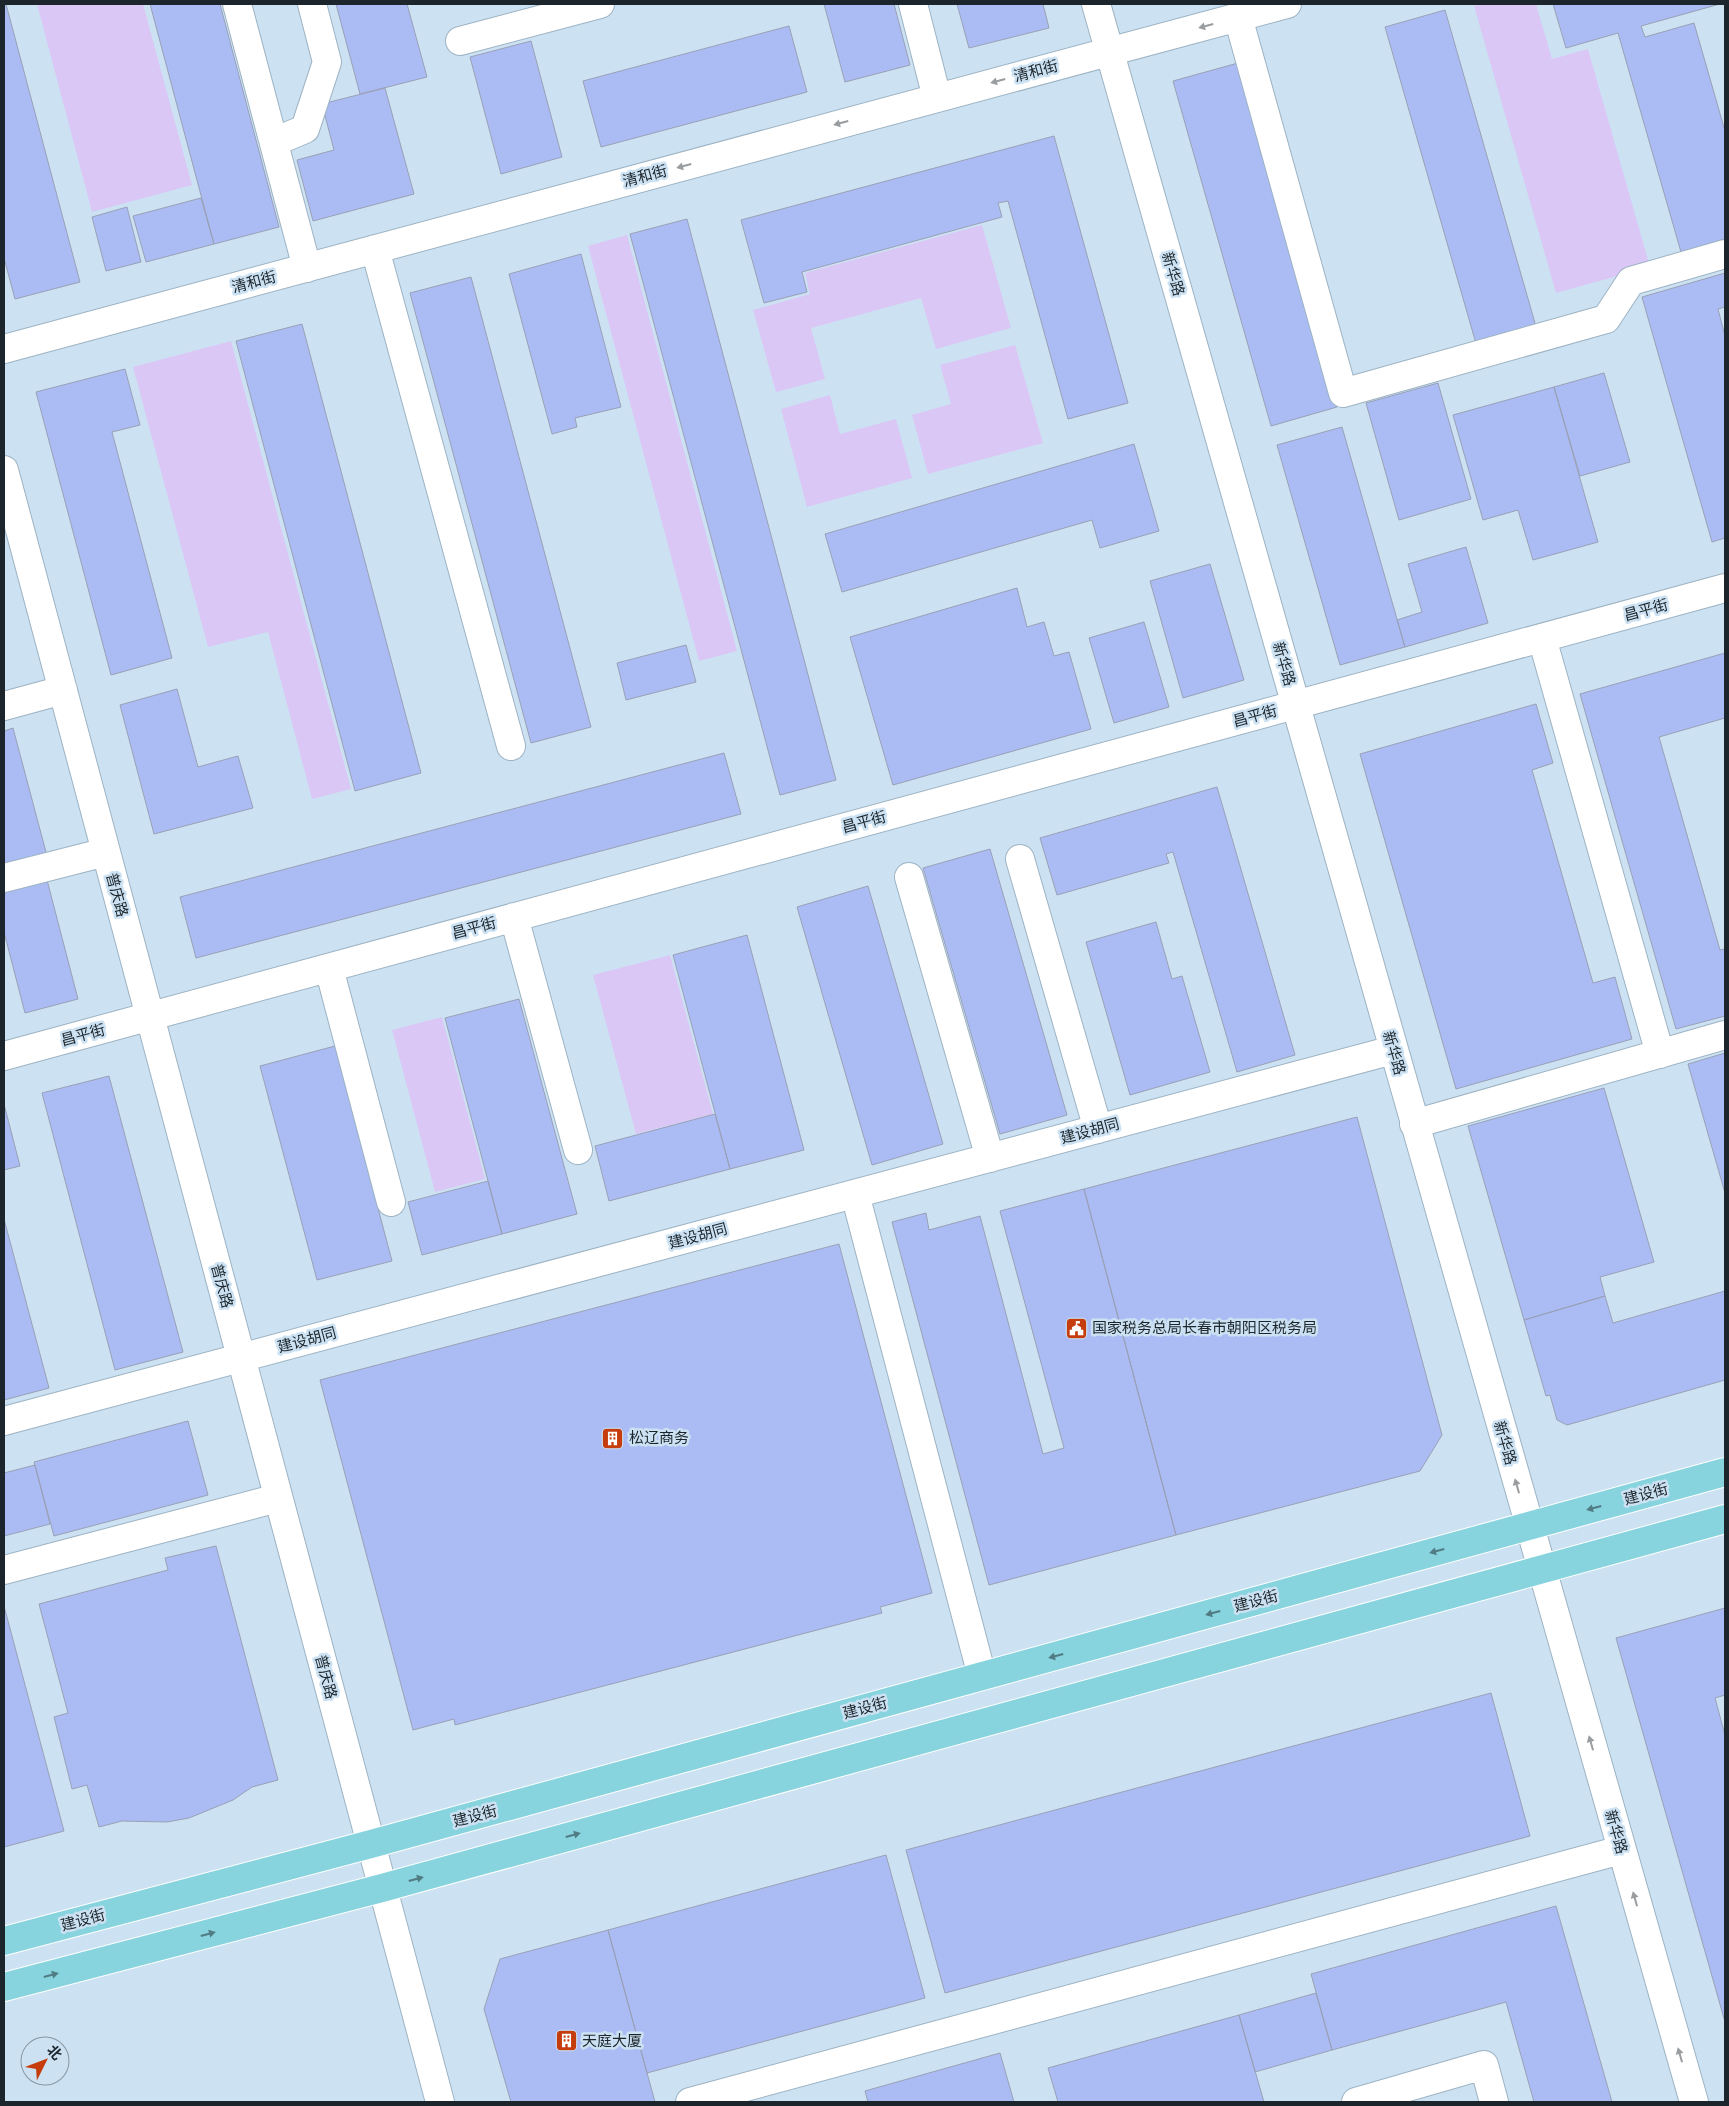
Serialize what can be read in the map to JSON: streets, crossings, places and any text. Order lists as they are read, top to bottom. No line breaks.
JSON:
{"streets":{"main road":["建设街"],"street":["清和街","新华路","昌平街","普庆路","建设胡同"]},"crossings":[["清和街","新华路"],["新华路","昌平街"],["新华路","建设胡同"],["新华路","建设街"],["昌平街","普庆路"],["普庆路","建设胡同"],["普庆路","建设街"]],"one_way":["清和街","新华路"],"places":{"public building":["国家税务总局长春市朝阳区税务局"],"building":["松辽商务","天庭大厦"]},"north":"top right"}
